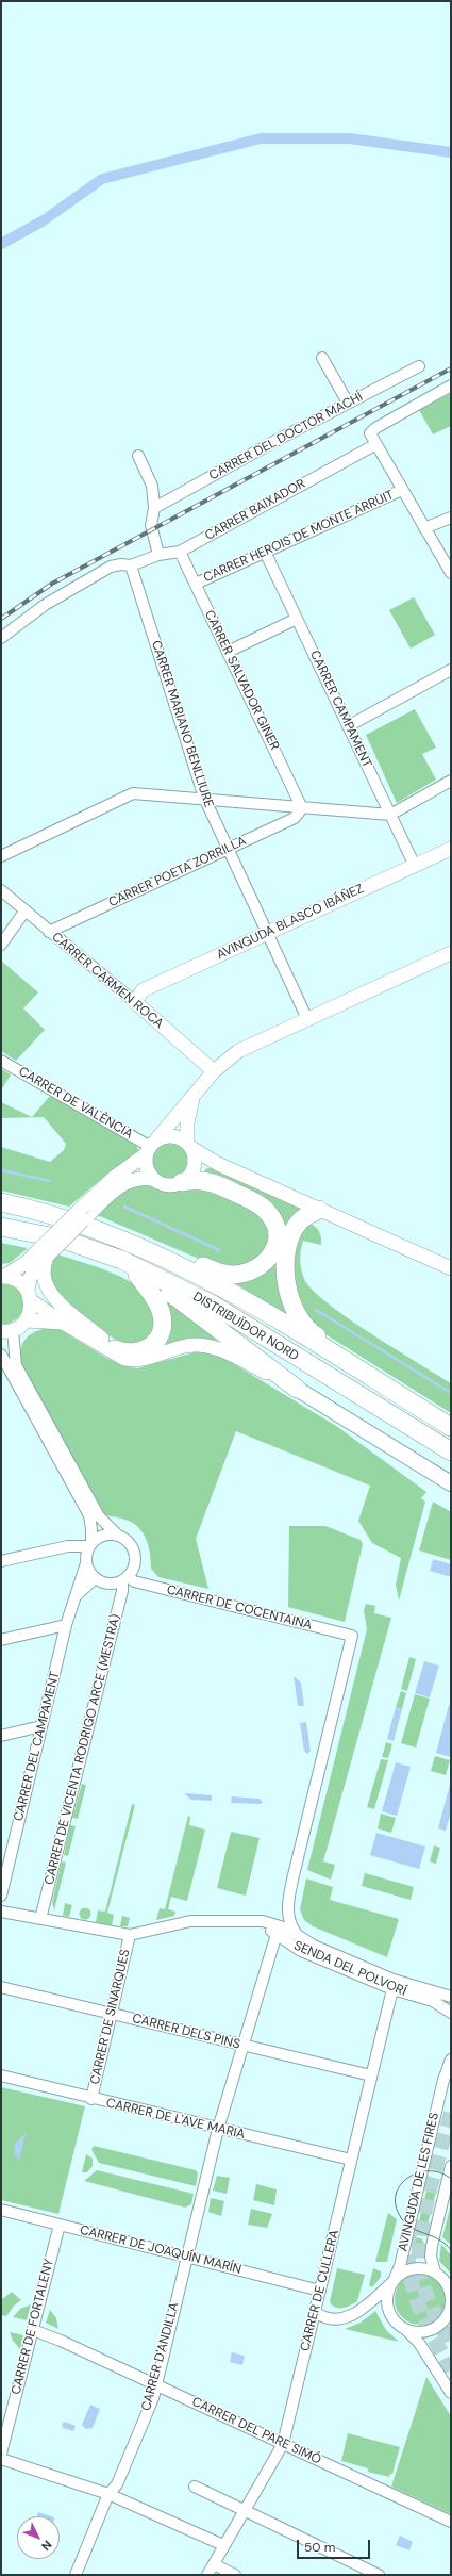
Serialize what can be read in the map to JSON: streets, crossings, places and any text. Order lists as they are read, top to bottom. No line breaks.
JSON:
{"streets":{"highway":["DISTRIBUÏDOR NORD"],"street":["CARRER DEL DOCTOR MACHÍ","CARRER BAIXADOR","CARRER HEROIS DE MONTE ARRUIT","CARRER SALVADOR GINER","CARRER CAMPAMENT","CARRER MARIANO BENLLIURE","CARRER POETA ZORRILLA","AVINGUDA BLASCO IBÁÑEZ","CARRER CARMEN ROCA","CARRER DE VALÈNCIA","CARRER DE COCENTAINA","CARRER DEL CAMPAMENT","CARRER DE VICENTA RODRIGO ARCE (MESTRA)","SENDA DEL POLVORÍ","CARRER DE SINARQUES","CARRER DELS PINS","CARRER DE L'AVE MARIA","AVINGUDA DE LES FIRES","CARRER DE JOAQUÍN MARÍN","CARRER DE CULLERA","CARRER DE FORTALENY","CARRER D'ANDILLA","CARRER DEL PARE SIMÓ"]},"crossings":[["CARRER BAIXADOR","CARRER SALVADOR GINER"],["CARRER BAIXADOR","CARRER MARIANO BENLLIURE"],["CARRER HEROIS DE MONTE ARRUIT","CARRER SALVADOR GINER"],["CARRER HEROIS DE MONTE ARRUIT","CARRER CAMPAMENT"],["CARRER SALVADOR GINER","CARRER POETA ZORRILLA"],["CARRER CAMPAMENT","AVINGUDA BLASCO IBÁÑEZ"],["CARRER MARIANO BENLLIURE","CARRER POETA ZORRILLA"],["CARRER MARIANO BENLLIURE","AVINGUDA BLASCO IBÁÑEZ"],["CARRER POETA ZORRILLA","CARRER CARMEN ROCA"],["AVINGUDA BLASCO IBÁÑEZ","CARRER CARMEN ROCA"],["CARRER DE COCENTAINA","CARRER DEL CAMPAMENT"],["CARRER DE COCENTAINA","CARRER DE VICENTA RODRIGO ARCE (MESTRA)"],["CARRER DE COCENTAINA","SENDA DEL POLVORÍ"],["CARRER DEL CAMPAMENT","CARRER DE VICENTA RODRIGO ARCE (MESTRA)"],["CARRER DE VICENTA RODRIGO ARCE (MESTRA)","SENDA DEL POLVORÍ"],["SENDA DEL POLVORÍ","CARRER DE SINARQUES"],["SENDA DEL POLVORÍ","CARRER DE CULLERA"],["SENDA DEL POLVORÍ","CARRER D'ANDILLA"],["CARRER DE SINARQUES","CARRER DELS PINS"],["CARRER DE SINARQUES","CARRER DE L'AVE MARIA"],["CARRER DELS PINS","CARRER DE CULLERA"],["CARRER DELS PINS","CARRER D'ANDILLA"],["CARRER DE L'AVE MARIA","CARRER DE CULLERA"],["CARRER DE L'AVE MARIA","CARRER D'ANDILLA"],["CARRER DE JOAQUÍN MARÍN","CARRER DE CULLERA"],["CARRER DE JOAQUÍN MARÍN","CARRER DE FORTALENY"],["CARRER DE JOAQUÍN MARÍN","CARRER D'ANDILLA"],["CARRER DE CULLERA","CARRER DEL PARE SIMÓ"],["CARRER DE FORTALENY","CARRER DEL PARE SIMÓ"],["CARRER D'ANDILLA","CARRER DEL PARE SIMÓ"]],"scale_bar":"50 m","north":"bottom right"}
